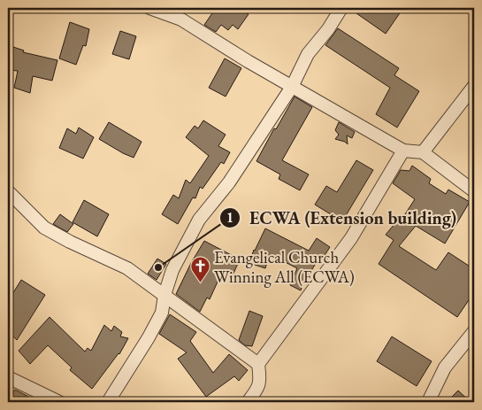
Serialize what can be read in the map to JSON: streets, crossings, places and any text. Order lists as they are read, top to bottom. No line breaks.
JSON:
{"places":{"other":["ECWA (Extension building)"],"church":["Evangelical Church Winning All (ECWA)"]}}
